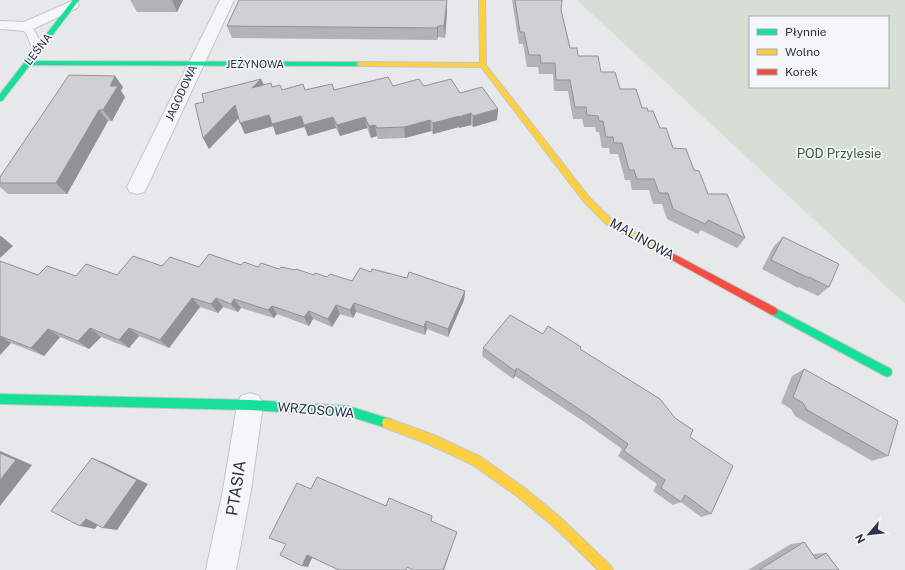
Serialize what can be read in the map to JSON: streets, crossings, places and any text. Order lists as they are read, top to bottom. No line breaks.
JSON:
{"streets":{"street":["LEŚNA","JEŻYNOWA","JAGODOWA","MALINOWA","WRZOSOWA","PTASIA"]},"crossings":[["LEŚNA","JEŻYNOWA"],["JEŻYNOWA","JAGODOWA"],["JEŻYNOWA","MALINOWA"],["WRZOSOWA","PTASIA"]],"parks":["POD Przylesie"],"legend":["Płynnie","Wolno","Korek"],"north":"bottom left"}
